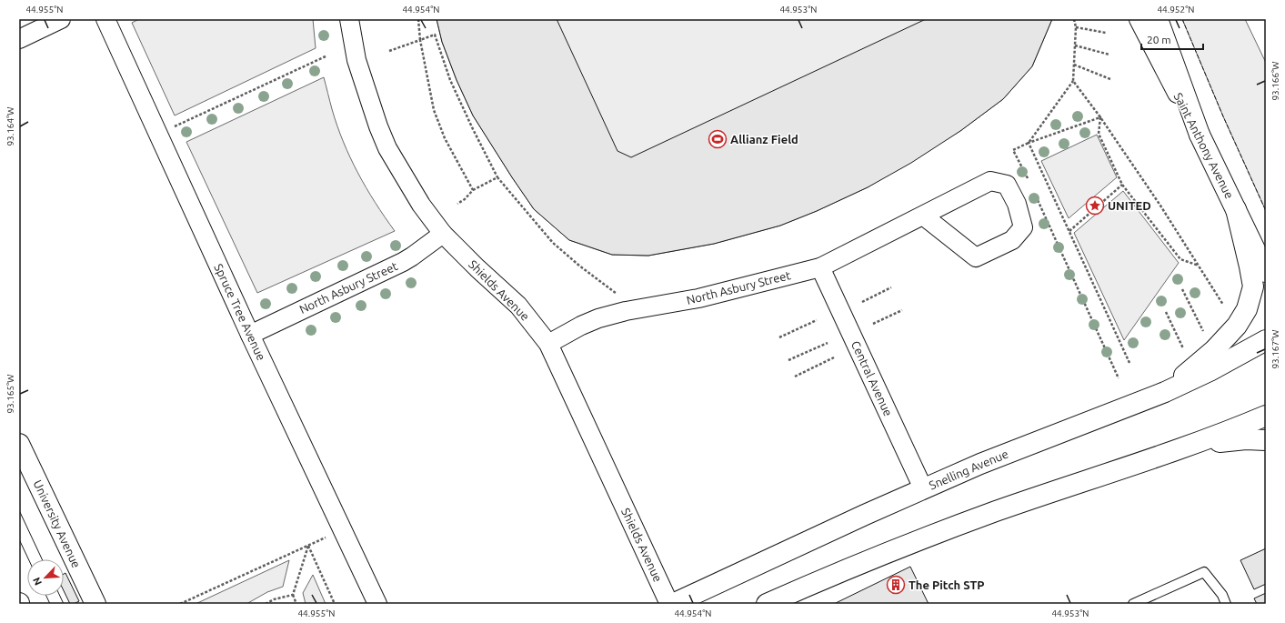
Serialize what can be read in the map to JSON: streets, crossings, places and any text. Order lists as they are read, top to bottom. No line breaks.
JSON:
{"streets":{"main road":["Saint Anthony Avenue","Snelling Avenue","University Avenue"],"street":["North Asbury Street","Shields Avenue","Spruce Tree Avenue","Central Avenue"]},"crossings":[["North Asbury Street","Shields Avenue"],["North Asbury Street","Spruce Tree Avenue"],["North Asbury Street","Central Avenue"],["Central Avenue","Snelling Avenue"]],"places":{"sports":["Allianz Field"],"place":["UNITED"],"building":["The Pitch STP"]},"scale_bar":"20 m","north":"bottom left","coordinates":["44.955°N","44.954°N","44.953°N","44.952°N","93.166°W","93.164°W","93.167°W","93.165°W"]}
